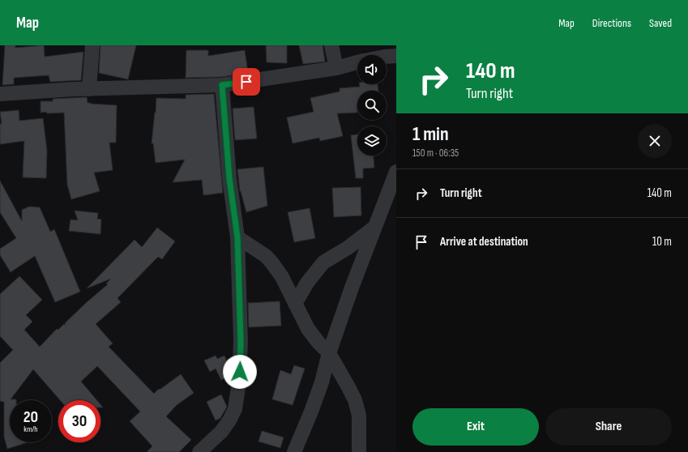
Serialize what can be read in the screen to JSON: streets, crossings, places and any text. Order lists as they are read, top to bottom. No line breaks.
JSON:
{"page":{"header":"Map","nav":["Map","Directions","Saved"],"turn":["140 m","Turn right"],"heading":["1 min","150 m · 06:35"],"list":[{"name":"Turn right","value":"140 m"},{"name":"Arrive at destination","value":"10 m"}],"speed":"20 km/h","limit":"30","buttons":["Exit","Share"]}}
